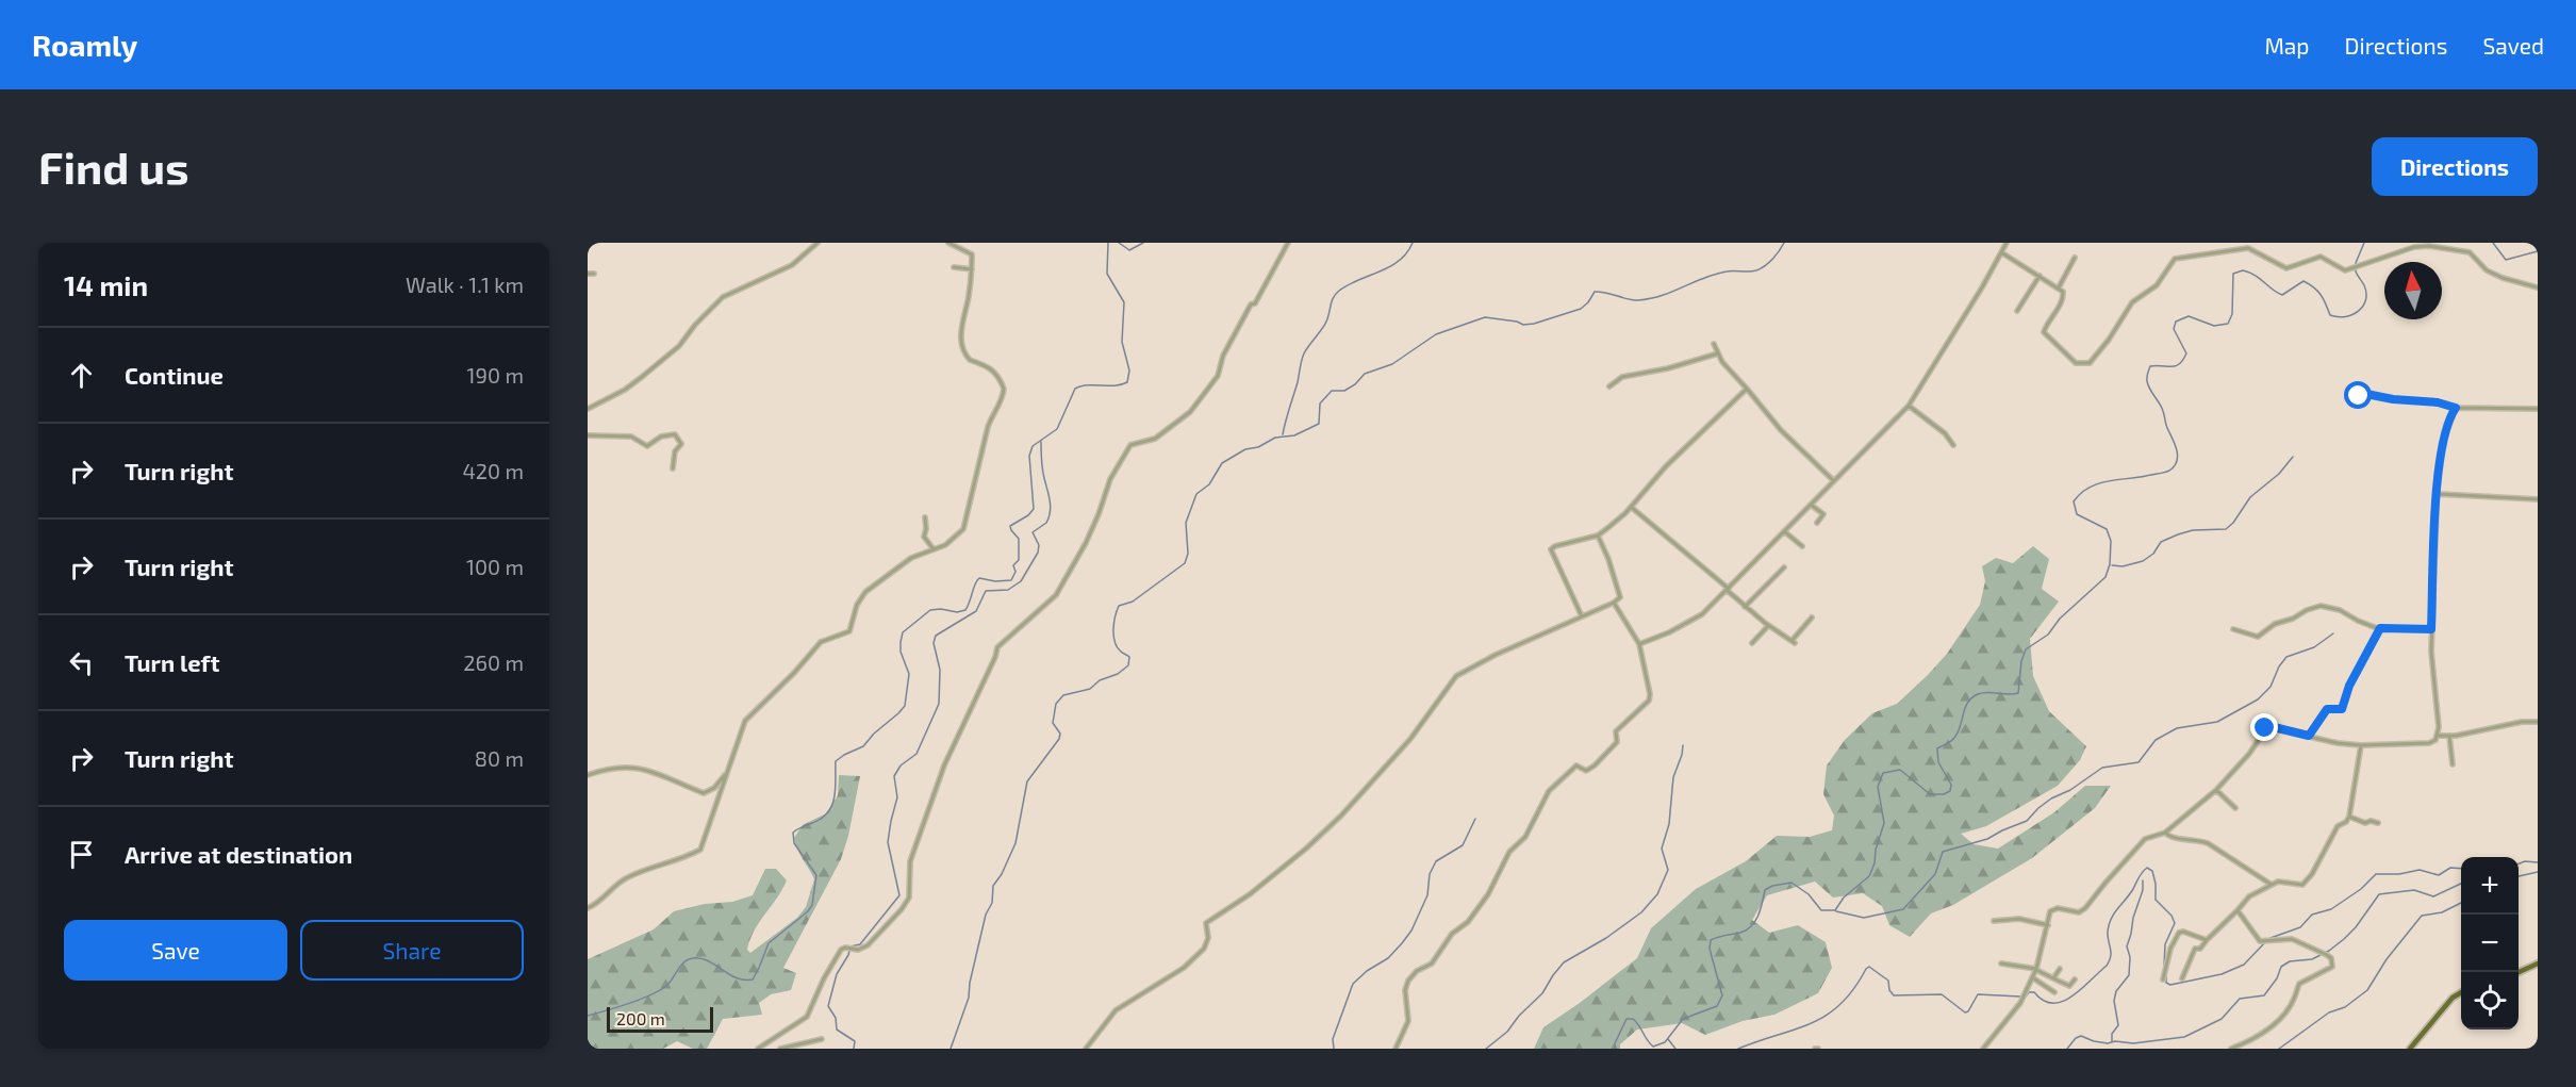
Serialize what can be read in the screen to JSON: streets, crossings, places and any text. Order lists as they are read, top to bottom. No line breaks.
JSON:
{"scale_bar":"200 m","north":"top","page":{"header":"Roamly","nav":["Map","Directions","Saved"],"buttons":["Directions",["Save","Share"]],"title":"Find us","heading":["14 min","Walk · 1.1 km"],"list":[["Continue","190 m"],["Turn right","420 m"],["Turn right","100 m"],["Turn left","260 m"],["Turn right","80 m"],"Arrive at destination"],"map_buttons":["+","−"],"scale":"200 m"}}
